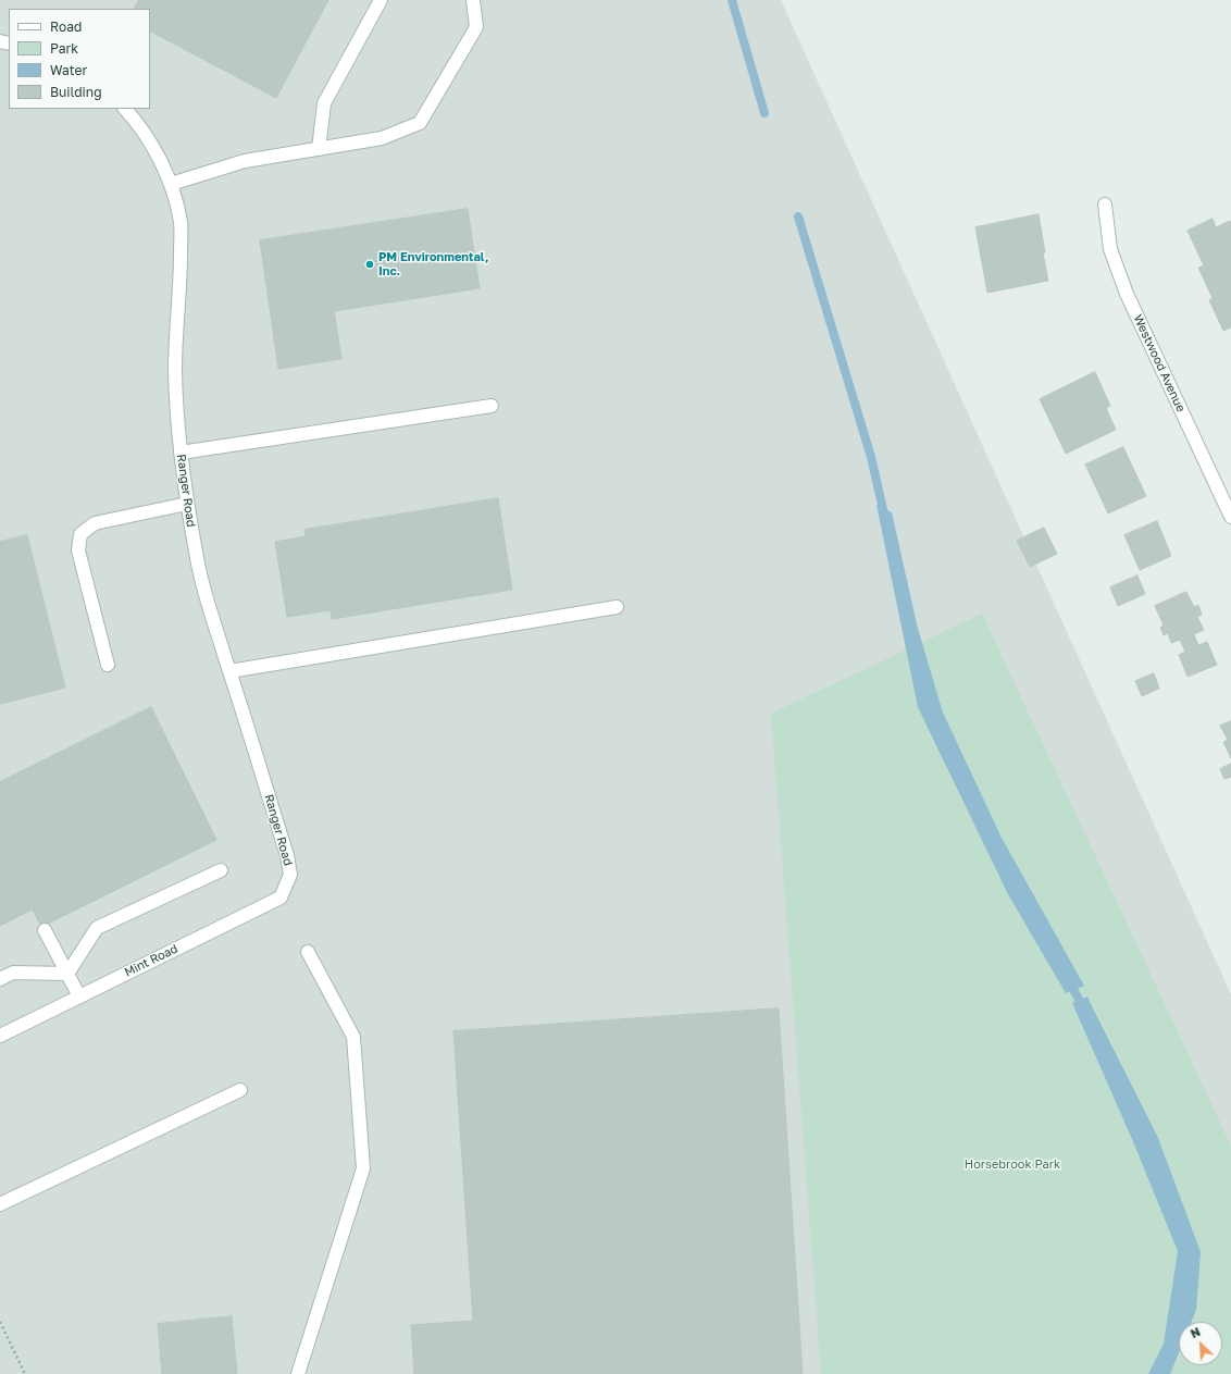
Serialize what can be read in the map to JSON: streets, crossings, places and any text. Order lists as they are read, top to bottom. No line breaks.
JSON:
{"streets":{"street":["Westwood Avenue","Ranger Road","Mint Road"]},"crossings":[["Ranger Road","Mint Road"]],"parks":["Horsebrook Park"],"places":["PM Environmental, Inc."],"legend":["Road","Park","Water","Building"],"north":"top left"}
